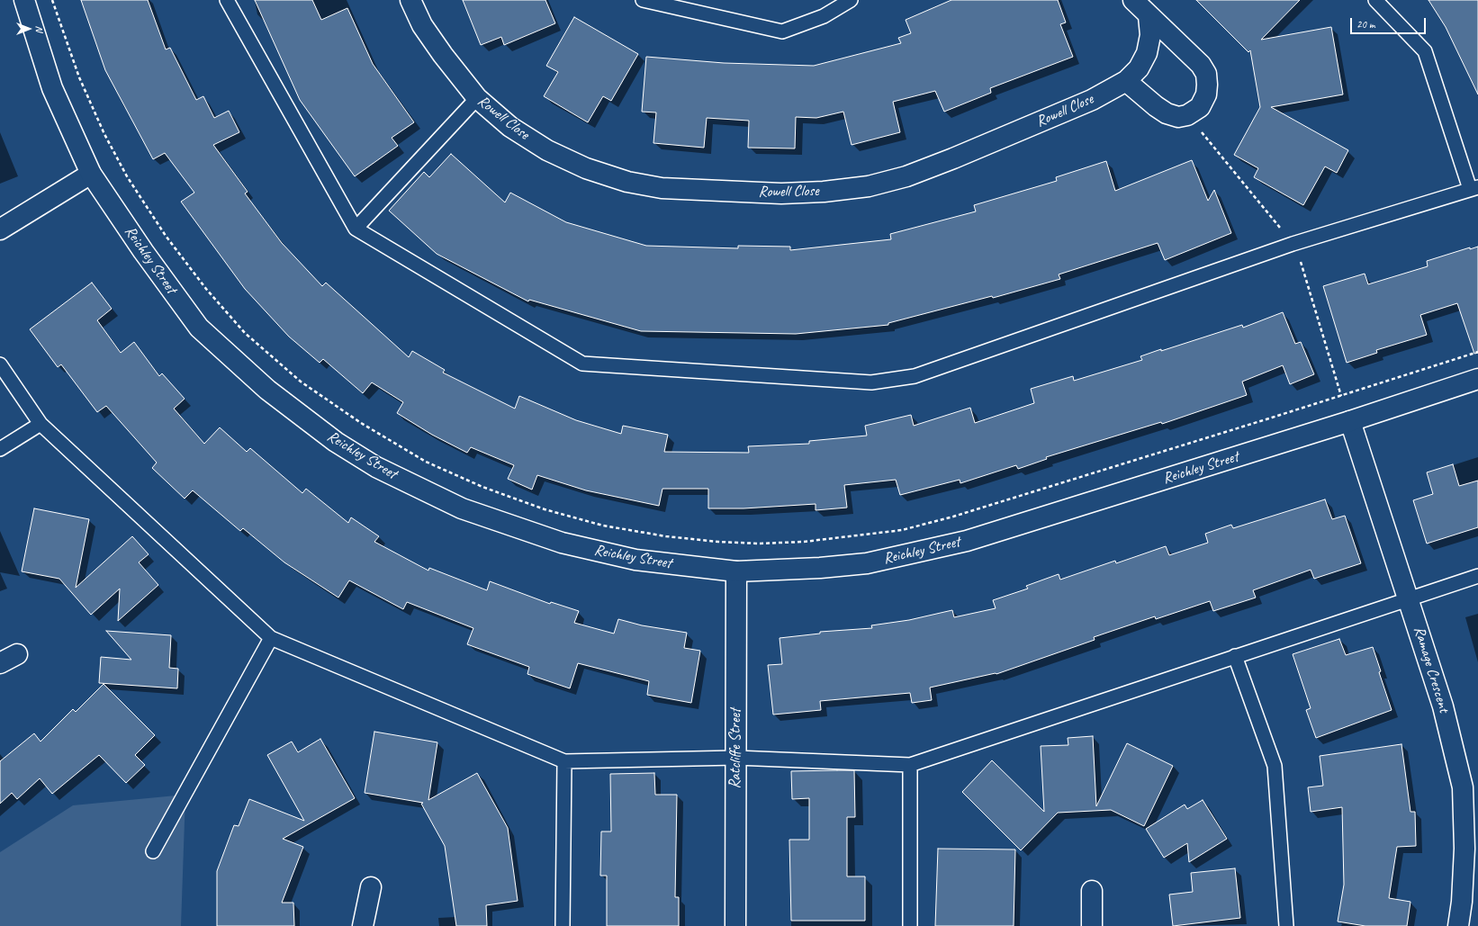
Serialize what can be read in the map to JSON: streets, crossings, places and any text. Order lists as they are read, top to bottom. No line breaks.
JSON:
{"streets":{"street":["Rowell Close","Reichley Street","Ramage Crescent","Ratcliffe Street"]},"crossings":[["Reichley Street","Ramage Crescent"],["Reichley Street","Ratcliffe Street"]],"scale_bar":"20 m","north":"right"}
